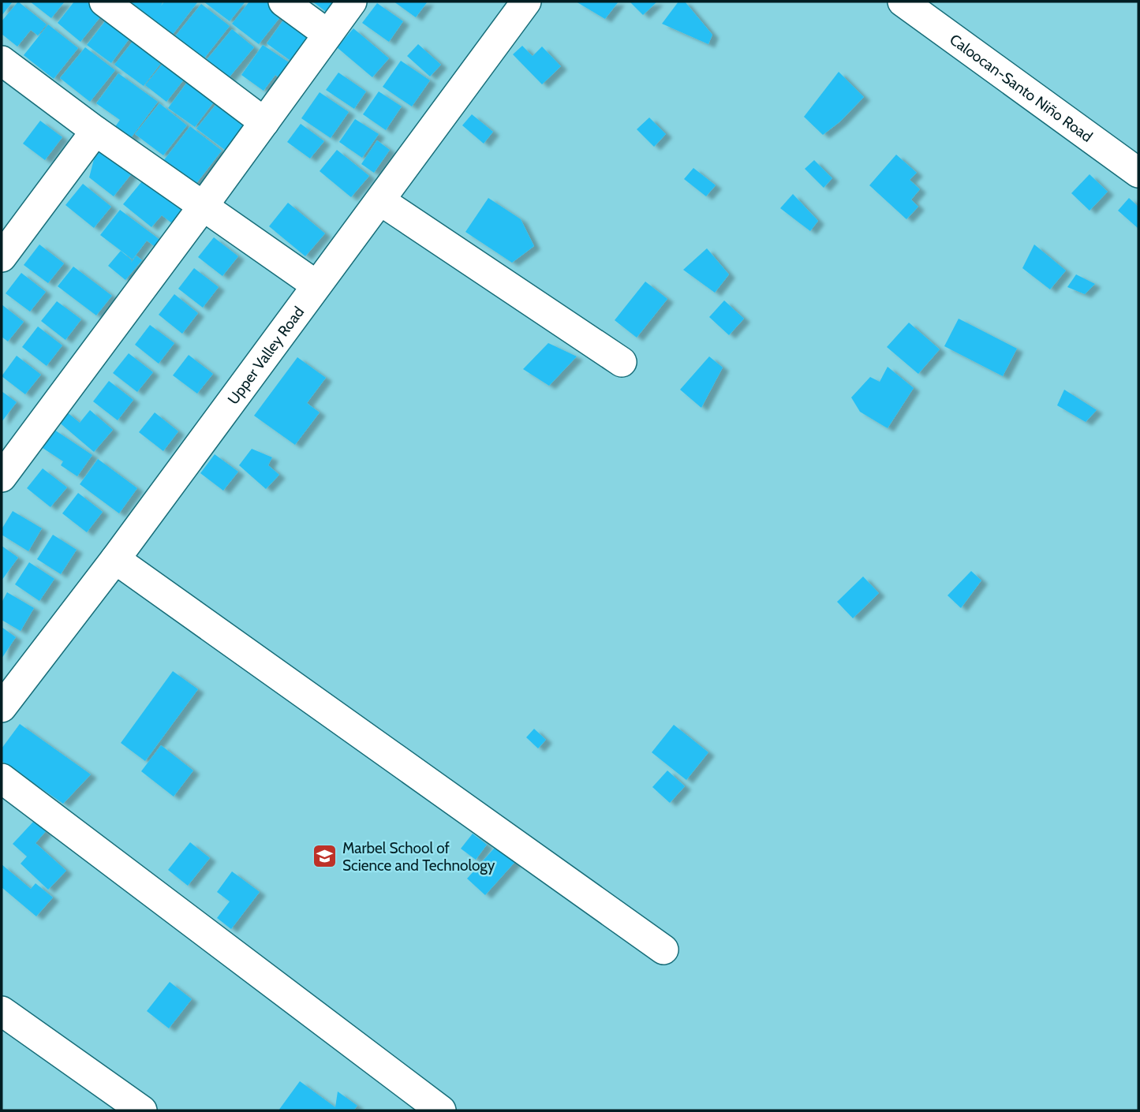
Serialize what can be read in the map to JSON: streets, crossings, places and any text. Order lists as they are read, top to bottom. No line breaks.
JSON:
{"streets":{"street":["Caloocan-Santo Niño Road","Upper Valley Road"]},"places":{"school or university":["Marbel School of Science and Technology"]}}
